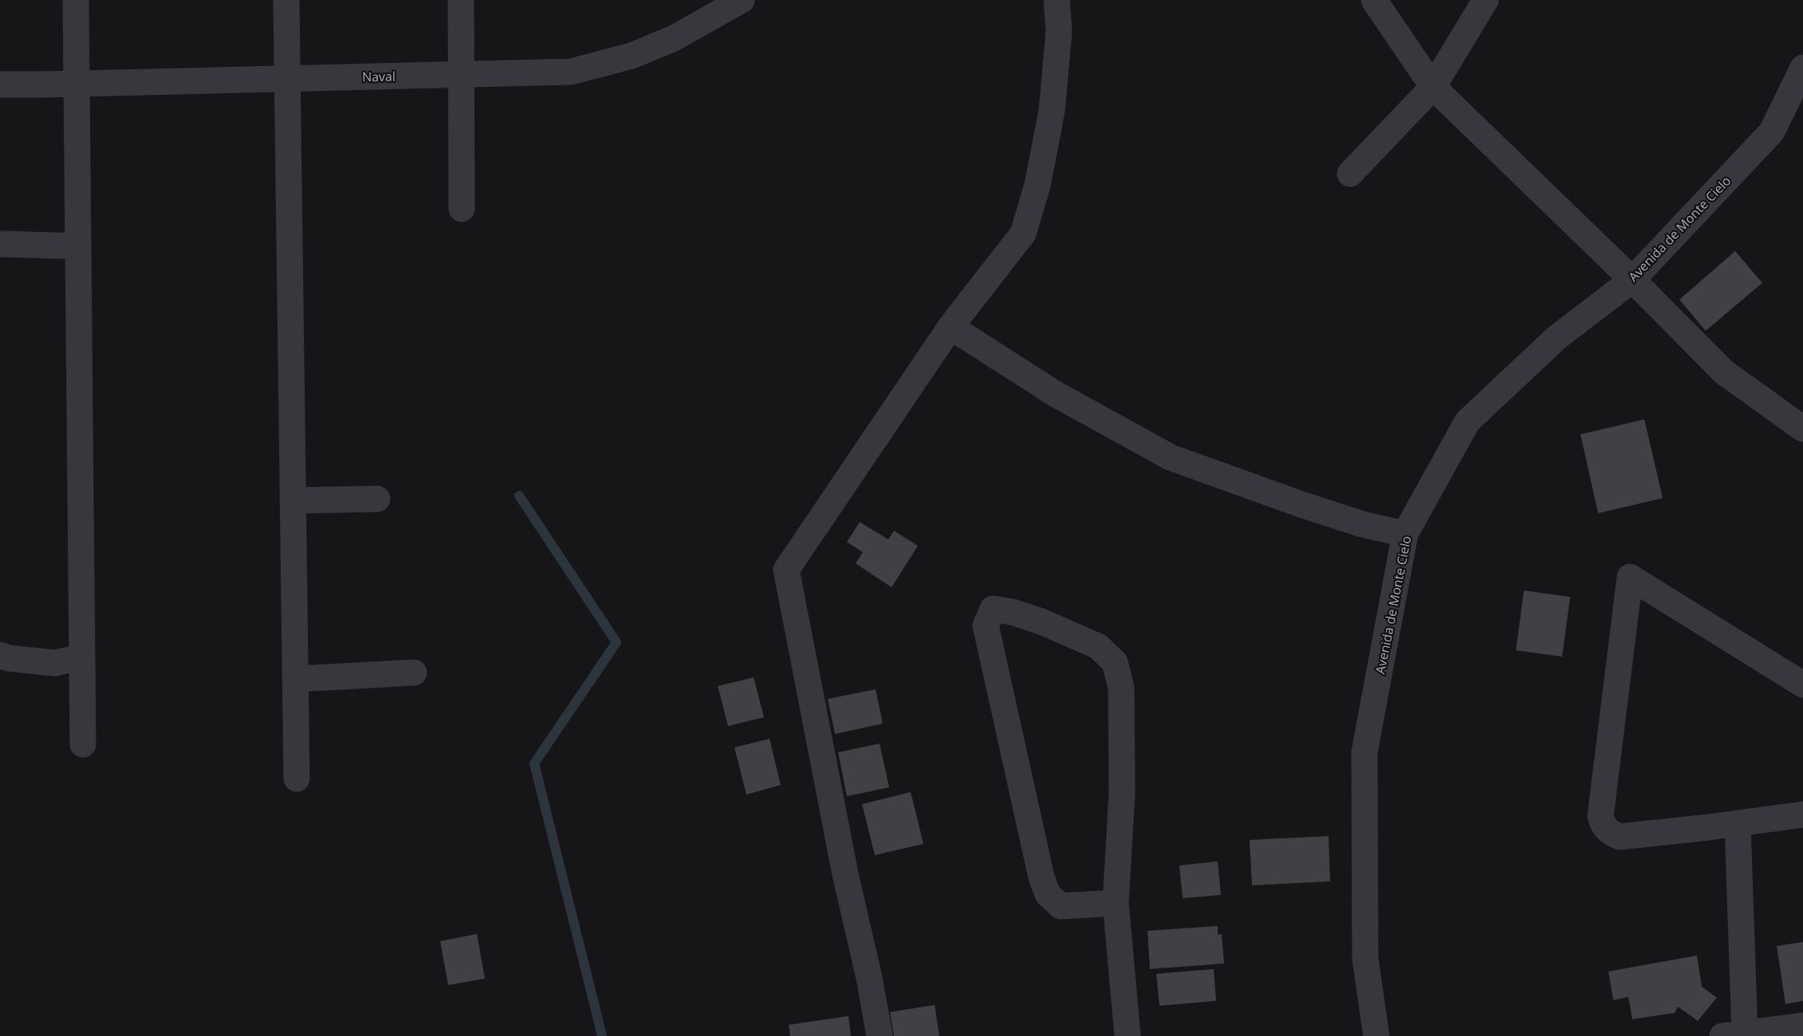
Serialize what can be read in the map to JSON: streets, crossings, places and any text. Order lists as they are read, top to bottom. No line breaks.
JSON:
{"streets":{"street":["Naval","Avenida de Monte Cielo"]}}
